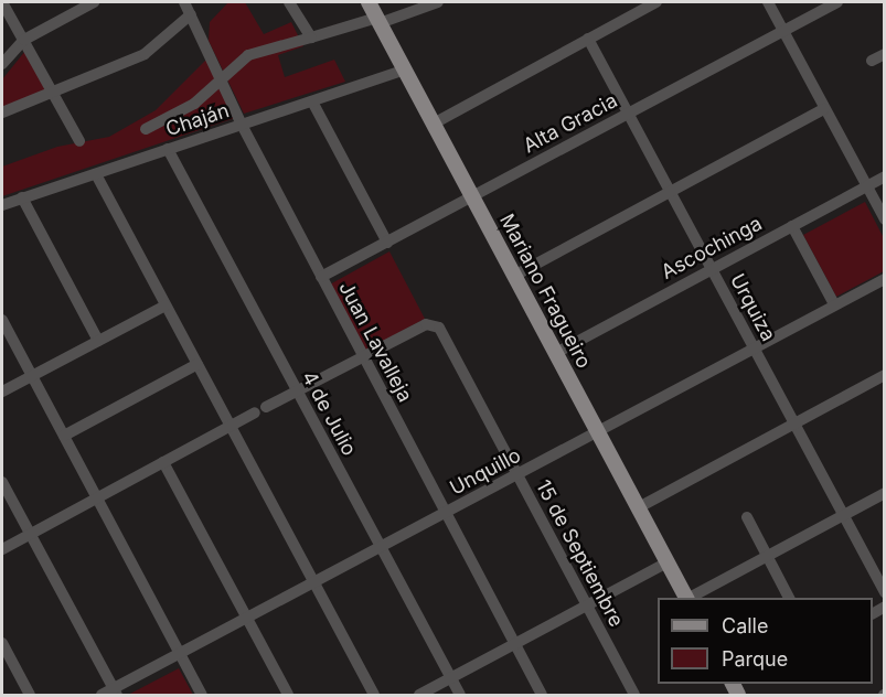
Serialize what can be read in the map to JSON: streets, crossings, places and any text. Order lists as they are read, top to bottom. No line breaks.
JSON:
{"streets":{"main road":["Mariano Fragueiro"],"street":["Chaján","Alta Gracia","Ascochinga","Urquiza","Juan Lavalleja","4 de Julio","Unquillo","15 de Septiembre"]},"crossings":[["Chaján","Mariano Fragueiro"],["Chaján","Juan Lavalleja"],["Chaján","4 de Julio"],["Alta Gracia","Mariano Fragueiro"],["Alta Gracia","Urquiza"],["Alta Gracia","Juan Lavalleja"],["Ascochinga","Mariano Fragueiro"],["Ascochinga","Urquiza"],["Mariano Fragueiro","Unquillo"],["Urquiza","Unquillo"],["Juan Lavalleja","Unquillo"],["Juan Lavalleja","15 de Septiembre"],["4 de Julio","Unquillo"],["Unquillo","15 de Septiembre"]],"legend":["Calle","Parque"]}
